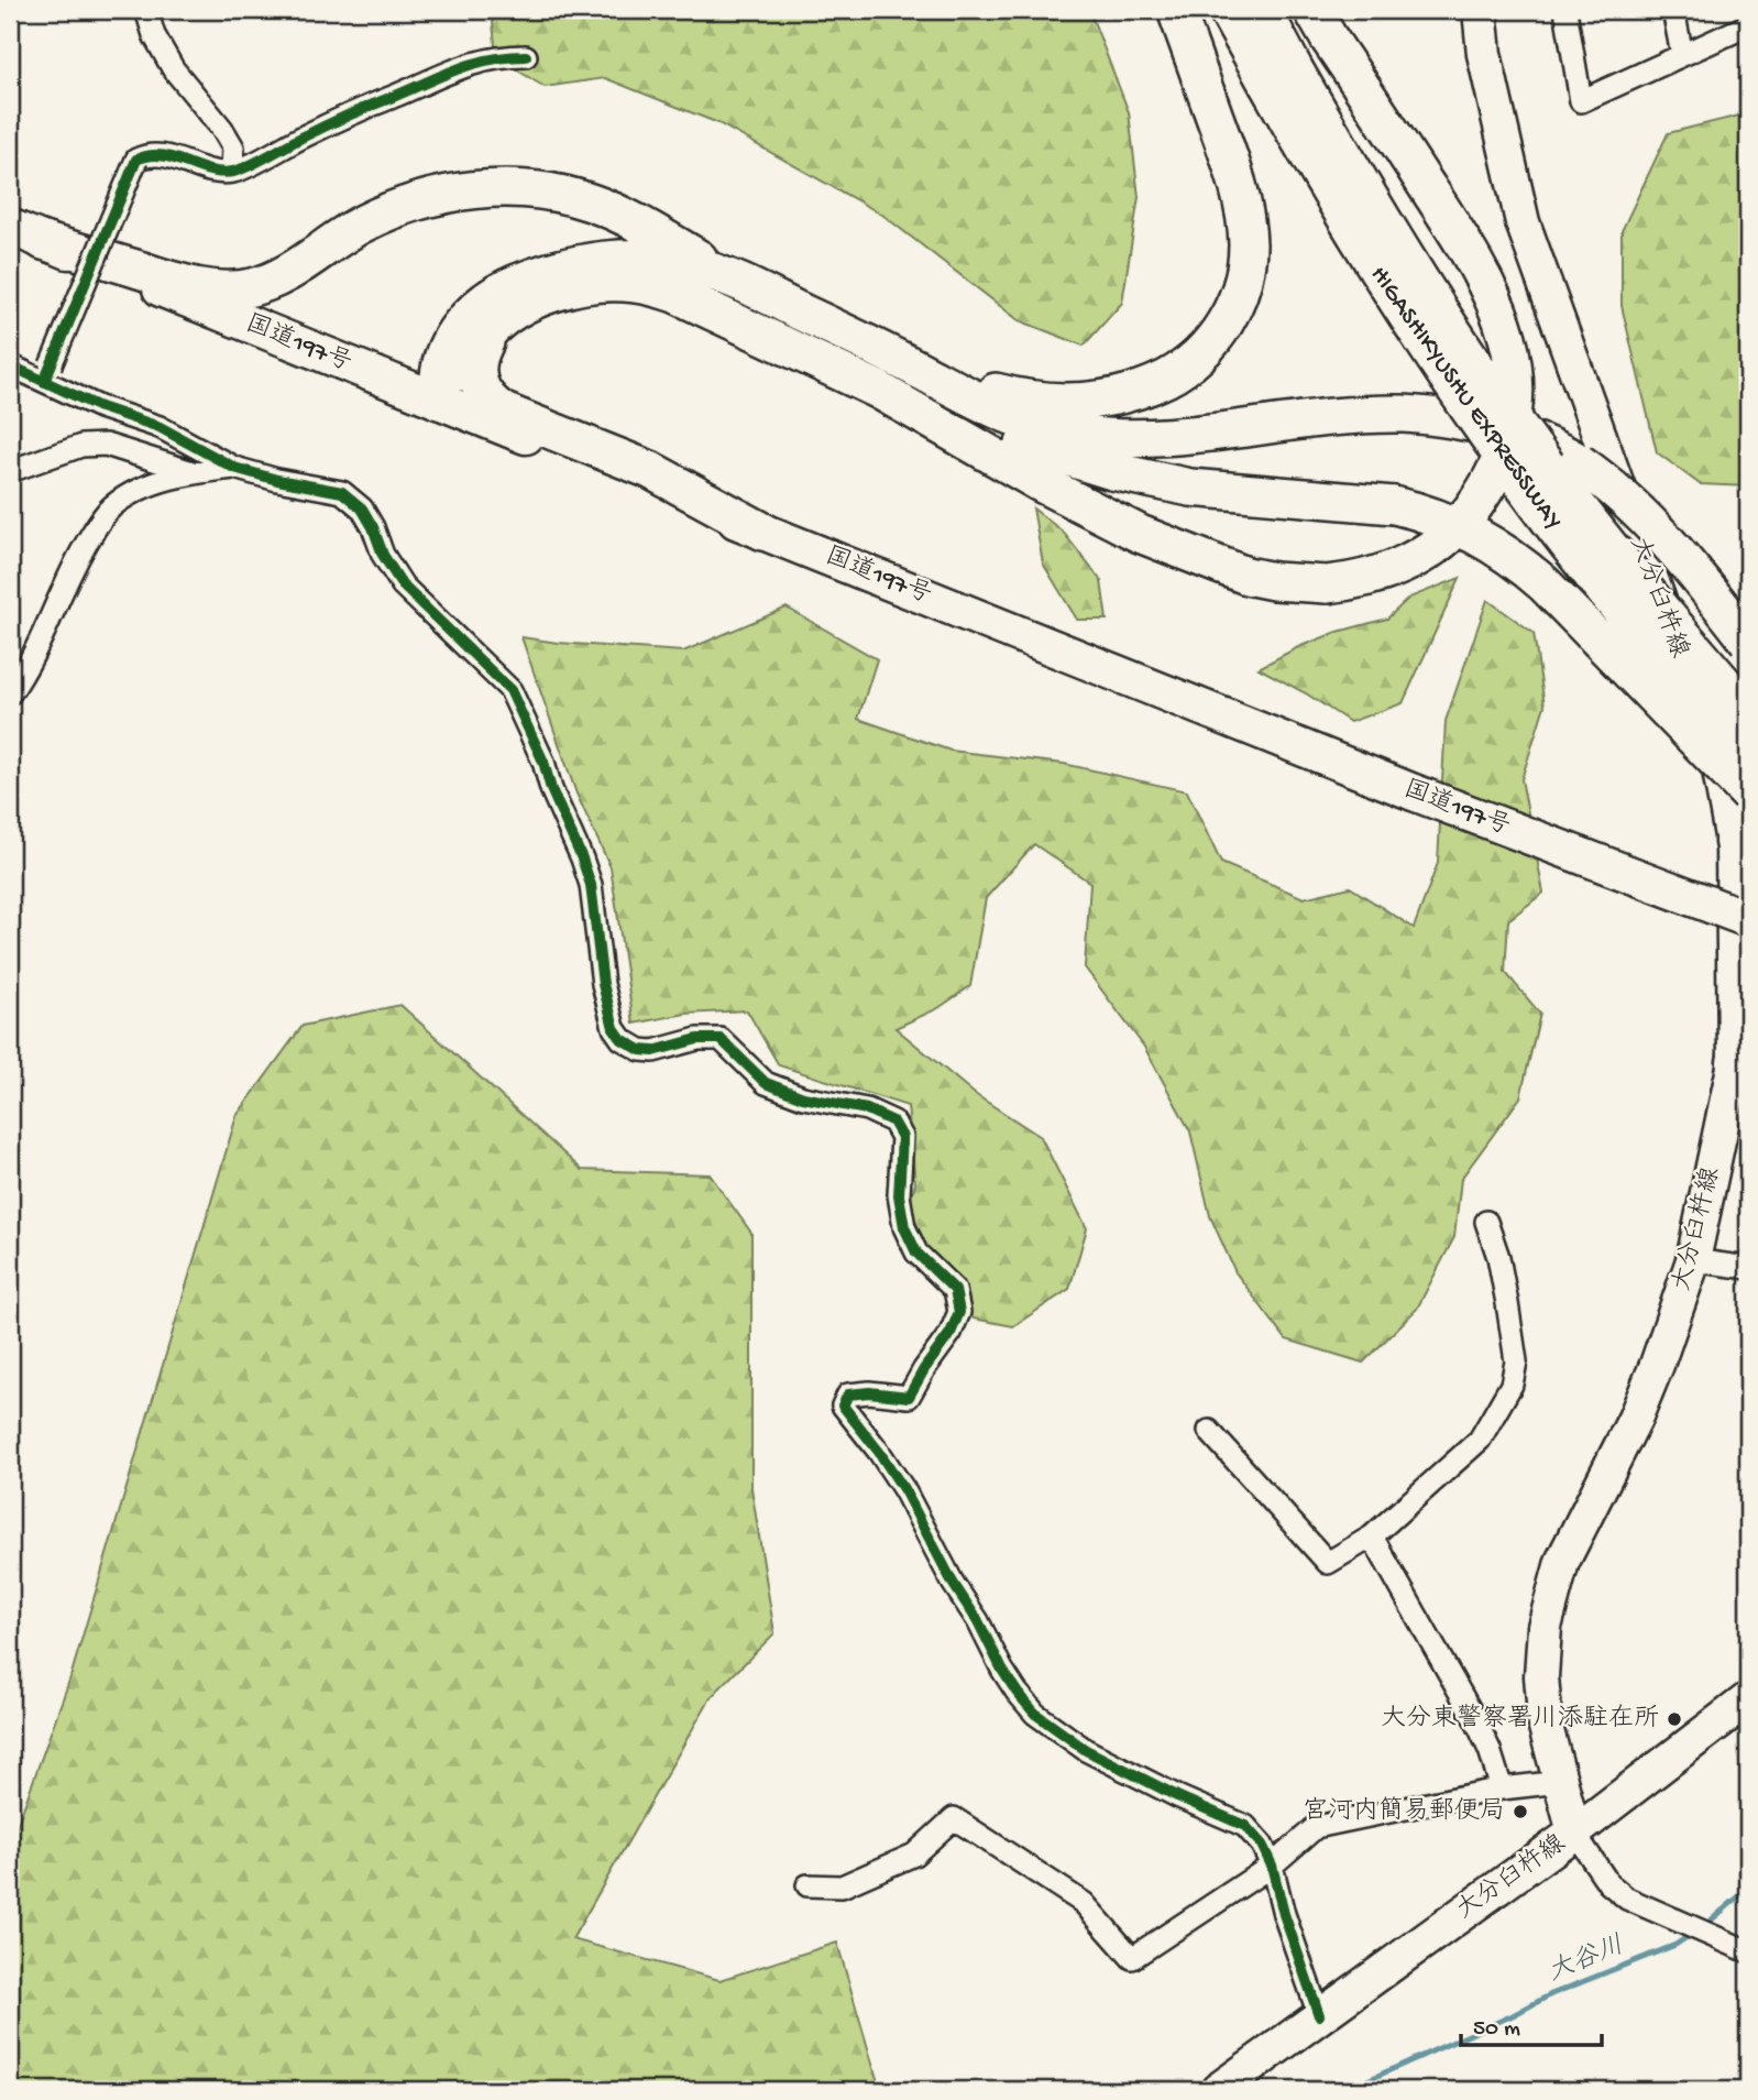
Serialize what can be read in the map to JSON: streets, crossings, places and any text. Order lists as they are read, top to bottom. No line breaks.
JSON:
{"streets":{"highway":["国道197号","HIGASHIKYUSHU EXPRESSWAY"],"main road":["大分臼杵線"]},"water":["大谷川"],"places":["大分東警察署川添駐在所","宮河内簡易郵便局"],"scale_bar":"50 m"}
